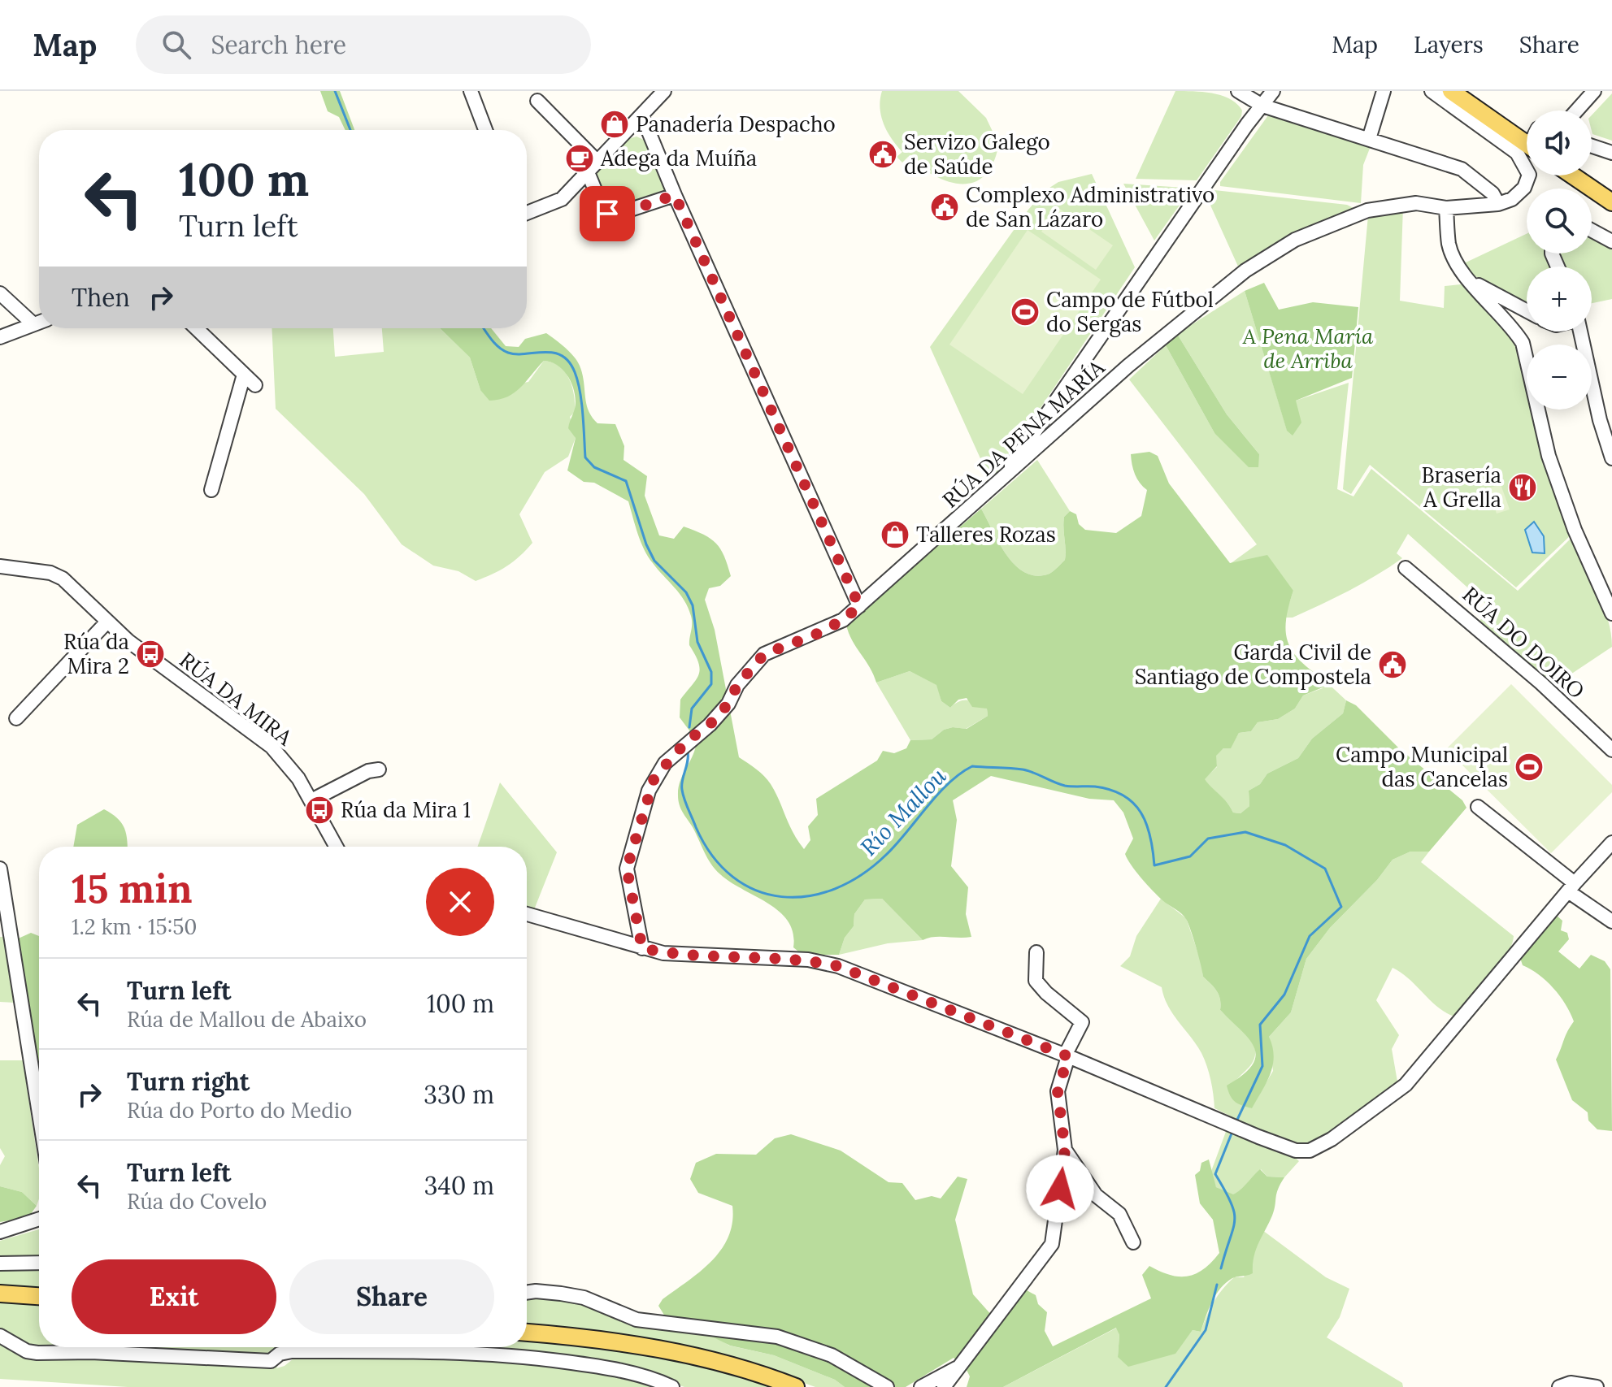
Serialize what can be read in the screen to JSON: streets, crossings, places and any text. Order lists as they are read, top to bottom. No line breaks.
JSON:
{"streets":{"street":["RÚA DA PENA MARÍA","RÚA DO DOIRO","RÚA DA MIRA"]},"water":["Río Mallou"],"parks":["A Pena María de Arriba"],"places":{"shop":["Panadería Despacho","Talleres Rozas"],"public building":["Servizo Galego de Saúde","Complexo Administrativo de San Lázaro","Garda Civil de Santiago de Compostela"],"cafe":["Adega da Muíña"],"sports":["Campo de Fútbol do Sergas","Campo Municipal das Cancelas"],"restaurant":["Brasería A Grella"],"bus stop":["Rúa da Mira 2","Rúa da Mira 1"]},"page":{"header":"Map","search":"Search here","nav":["Map","Layers","Share"],"map_buttons":["+","−"],"turn":["100 m","Turn left"],"then":"Then","heading":["15 min","1.2 km · 15:50"],"list":[{"name":"Turn left","note":"Rúa de Mallou de Abaixo","value":"100 m"},{"name":"Turn right","note":"Rúa do Porto do Medio","value":"330 m"},{"name":"Turn left","note":"Rúa do Covelo","value":"340 m"}],"buttons":["Exit","Share"]}}
